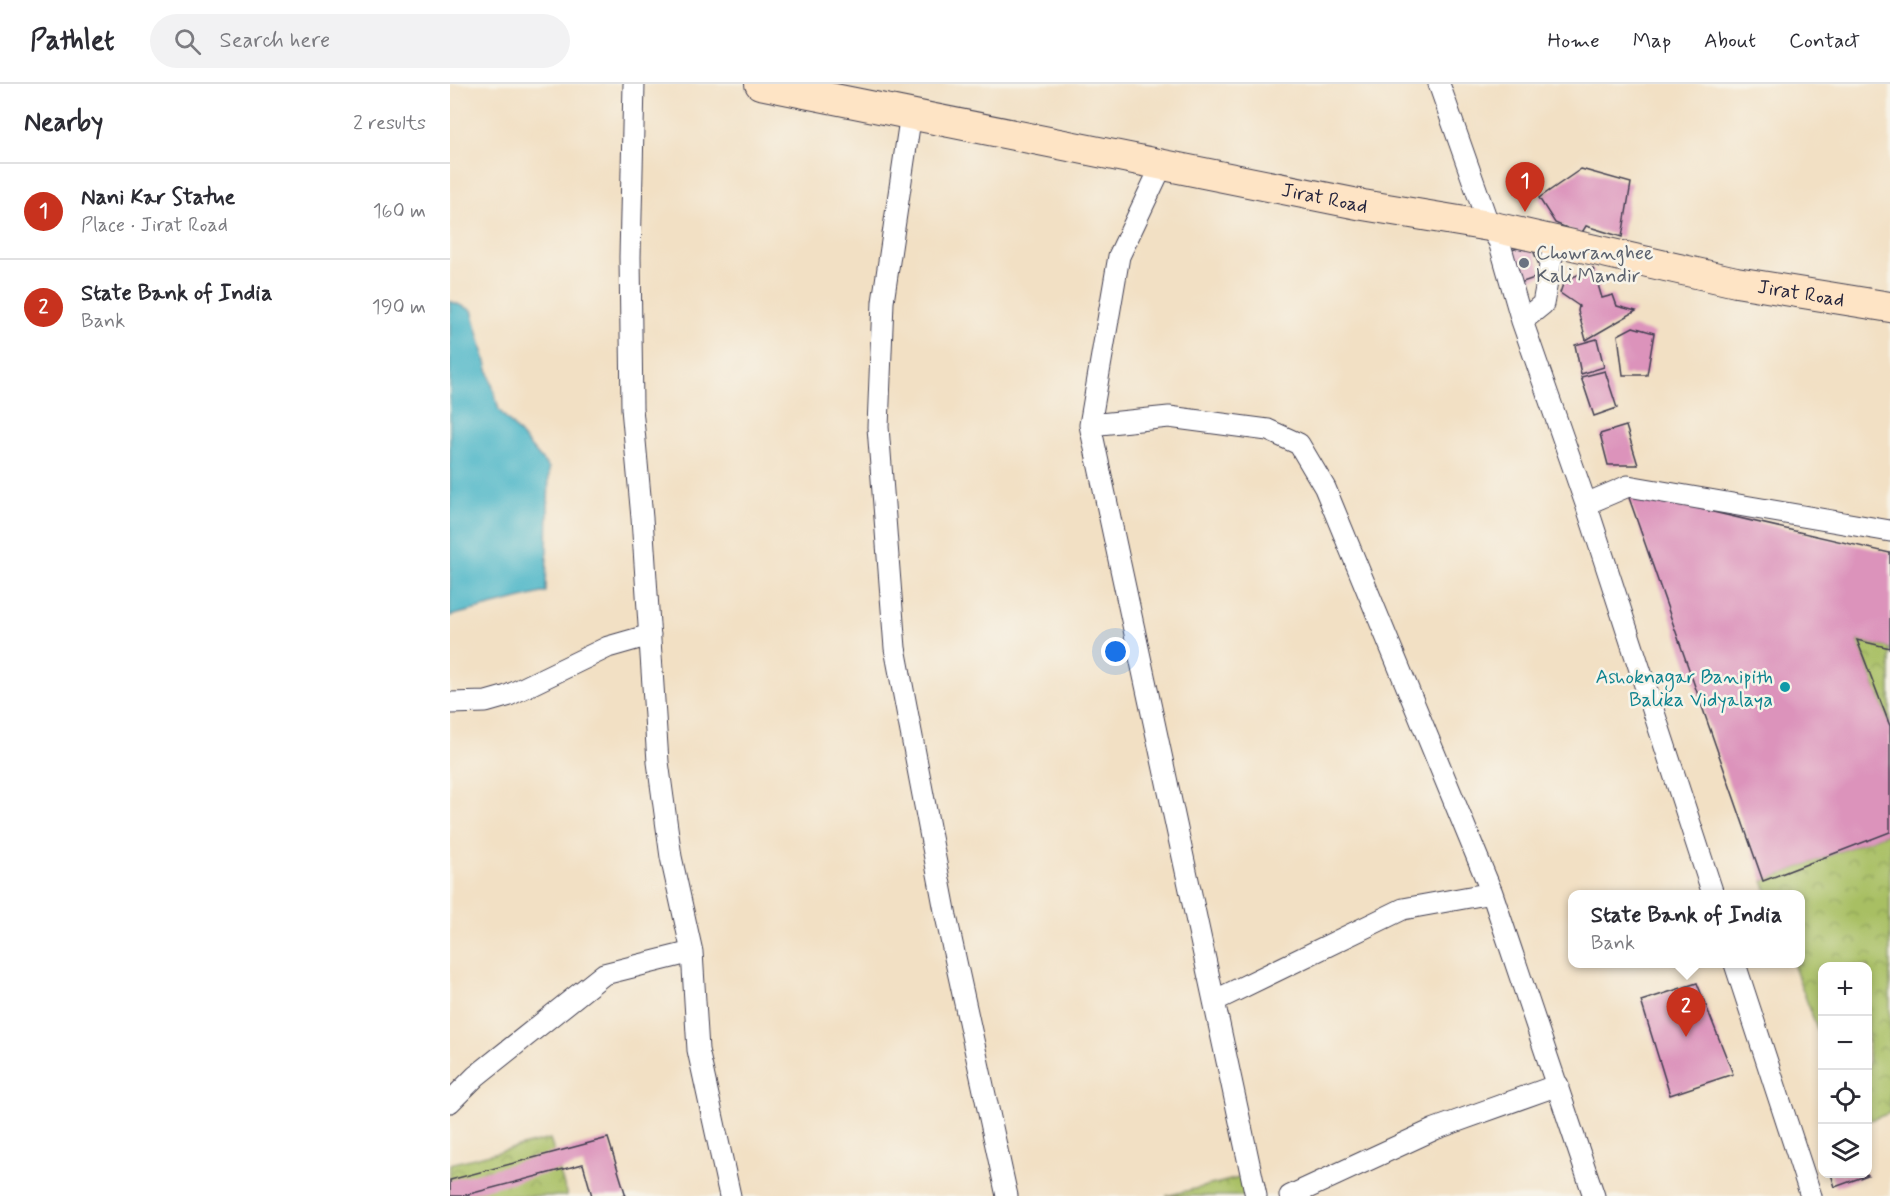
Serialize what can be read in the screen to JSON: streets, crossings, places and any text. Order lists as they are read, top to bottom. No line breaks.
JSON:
{"streets":{"main road":["Jirat Road"]},"places":["Chowranghee Kali Mandir","Ashoknagar Banipith Balika Vidyalaya"],"page":{"header":"Pathlet","search":"Search here","nav":["Home","Map","About","Contact"],"heading":["Nearby","2 results"],"list":[{"mark":"1","name":"Nani Kar Statue","note":"Place · Jirat Road","value":"160 m"},{"mark":"2","name":"State Bank of India","note":"Bank","value":"190 m"}],"pins":["1","2"],"popup":["State Bank of India","Bank"],"map_buttons":["+","−"]}}
